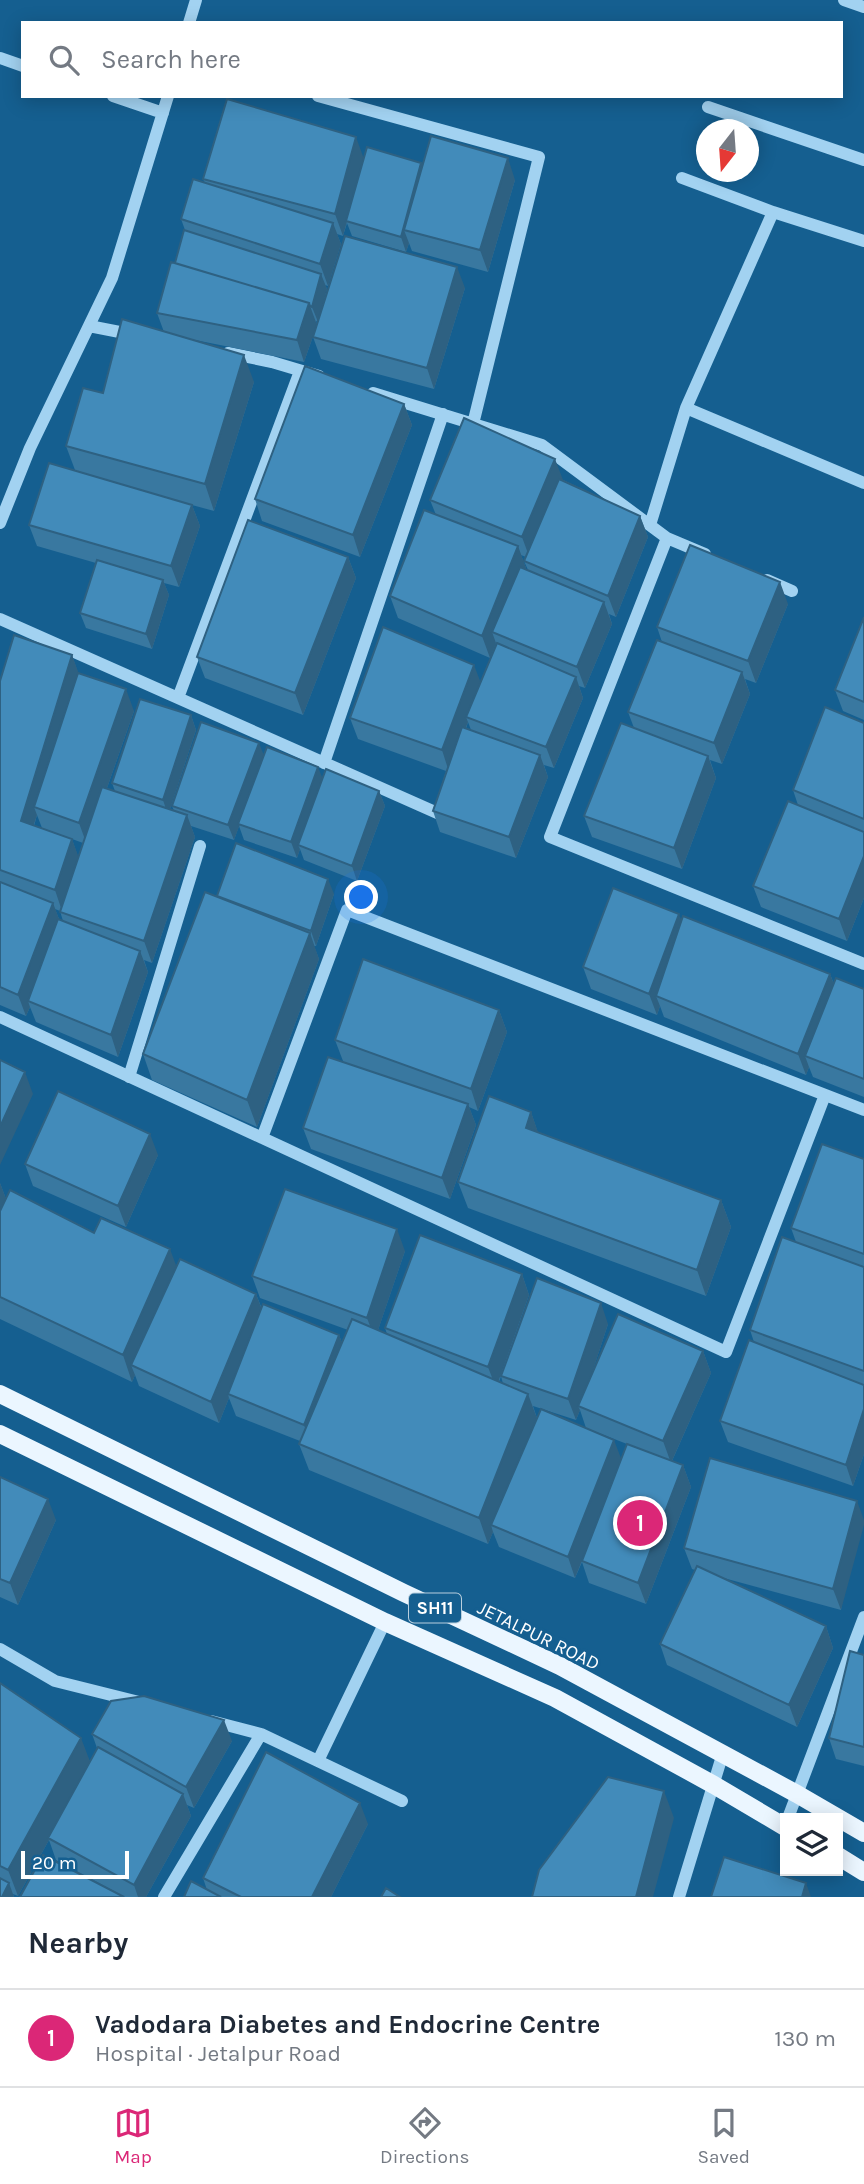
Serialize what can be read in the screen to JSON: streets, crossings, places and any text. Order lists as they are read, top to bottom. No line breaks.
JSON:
{"streets":{"main road":["SH11","JETALPUR ROAD"]},"scale_bar":"20 m","north":"bottom","page":{"search":"Search here","pins":"1","scale":"20 m","heading":"Nearby","list":[{"mark":"1","name":"Vadodara Diabetes and Endocrine Centre","note":"Hospital · Jetalpur Road","value":"130 m"}],"nav":["Map","Directions","Saved"]}}
